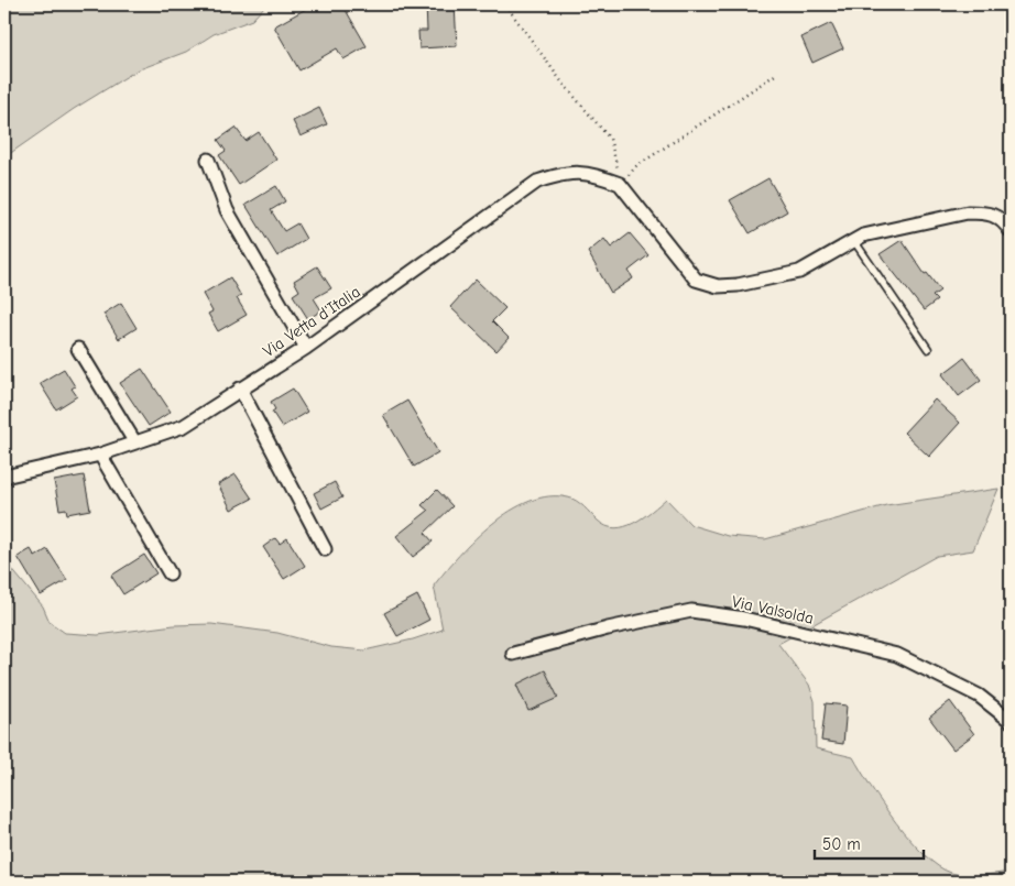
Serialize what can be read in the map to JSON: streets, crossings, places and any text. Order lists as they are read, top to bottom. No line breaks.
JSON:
{"streets":{"street":["Via Vetta d'Italia","Via Valsolda"]},"scale_bar":"50 m"}
